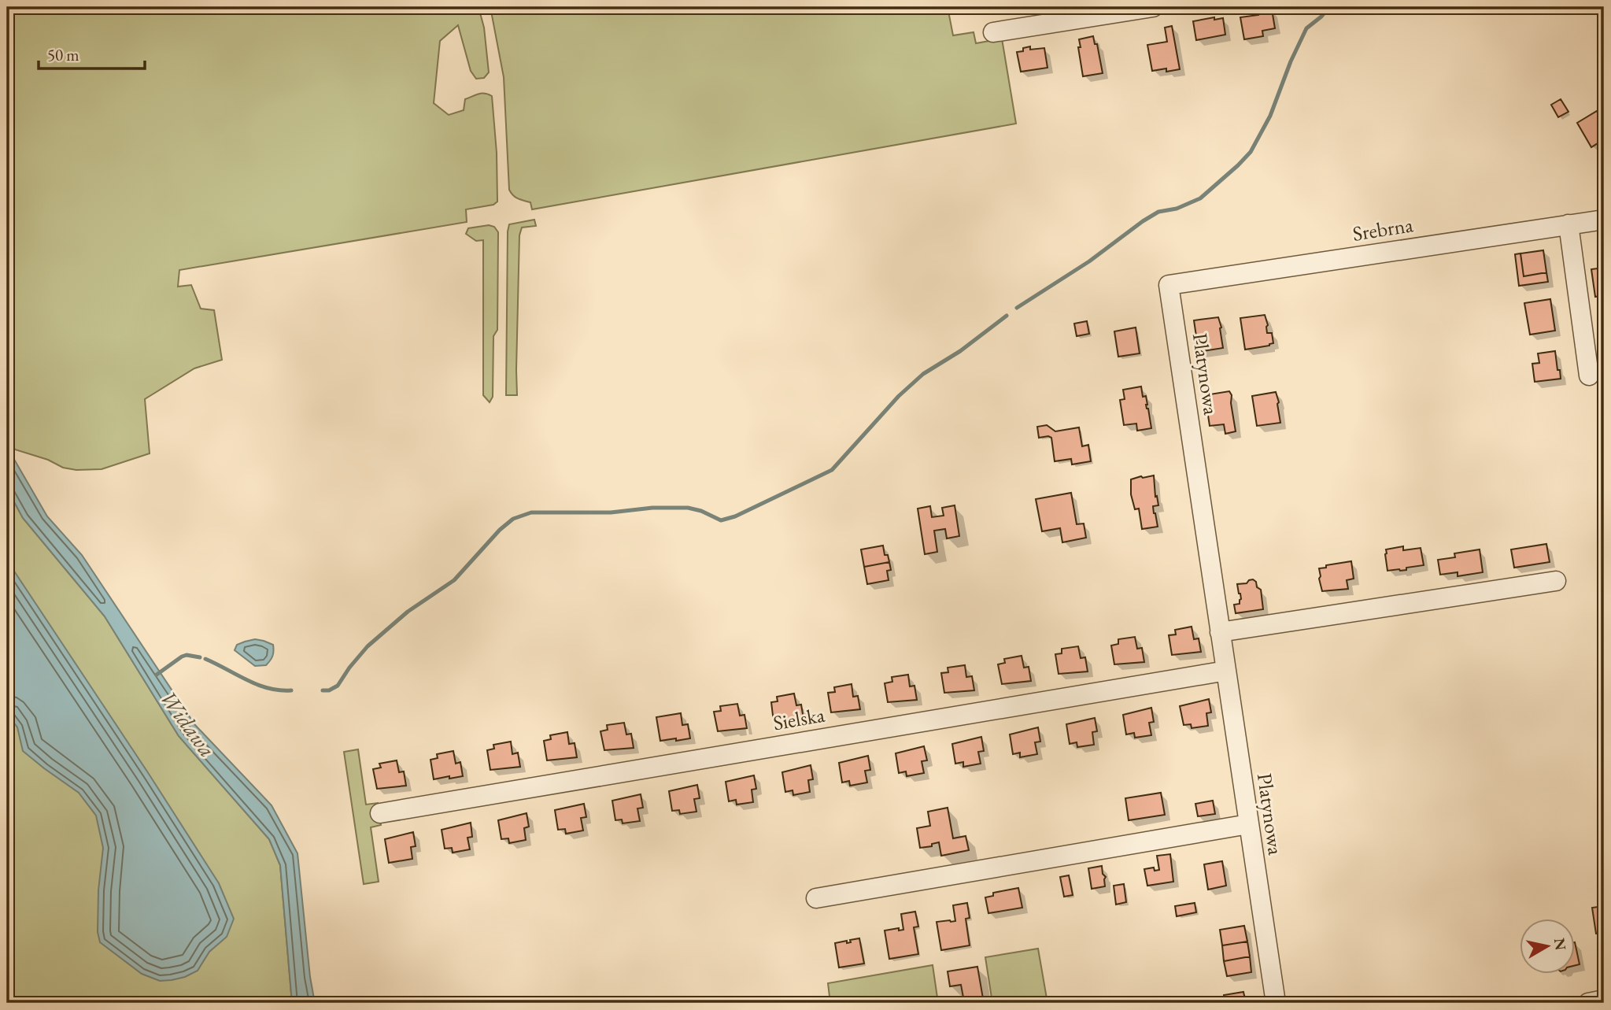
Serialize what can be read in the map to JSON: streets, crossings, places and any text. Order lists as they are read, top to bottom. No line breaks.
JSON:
{"streets":{"street":["Srebrna","Platynowa","Sielska"]},"crossings":[["Srebrna","Platynowa"],["Platynowa","Sielska"]],"water":["Widawa"],"scale_bar":"50 m","north":"right"}
